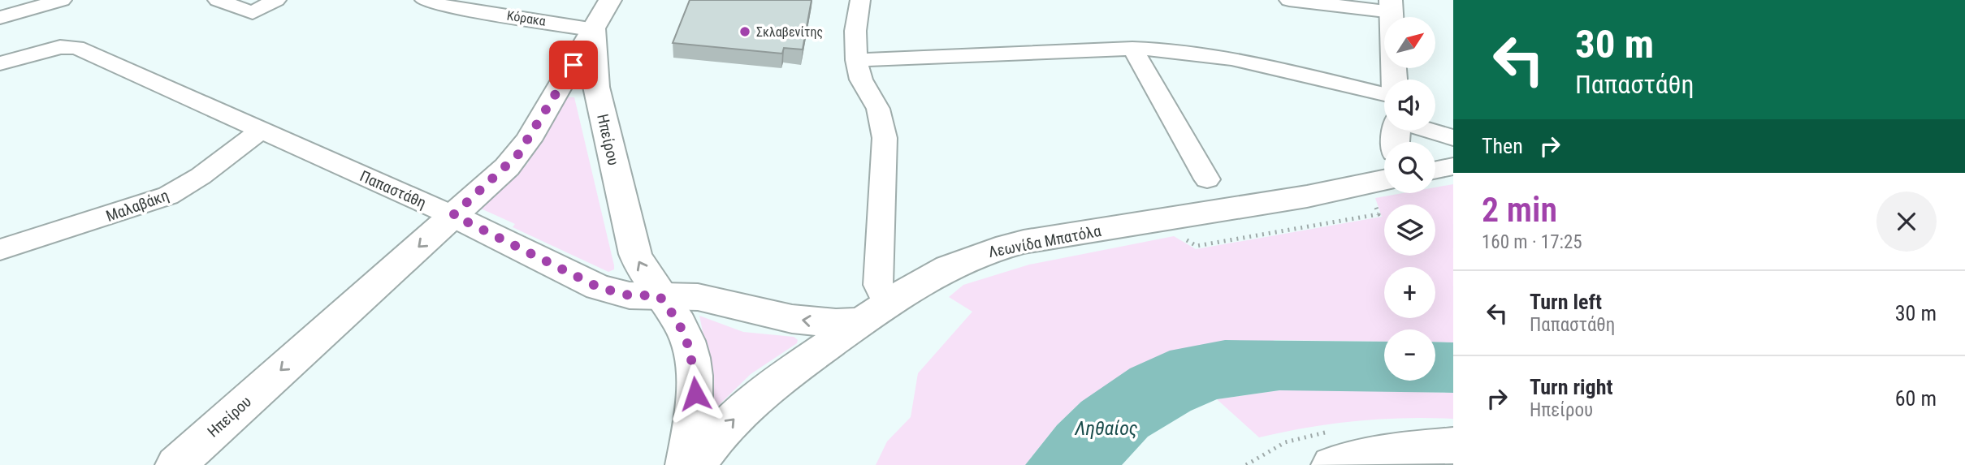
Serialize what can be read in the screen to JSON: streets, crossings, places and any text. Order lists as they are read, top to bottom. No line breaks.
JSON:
{"streets":{"street":["Κόρακα","Ηπείρου","Παπαστάθη","Μαλαβάκη","Λεωνίδα Μπατόλα"]},"crossings":[["Κόρακα","Ηπείρου"],["Ηπείρου","Παπαστάθη"],["Παπαστάθη","Μαλαβάκη"],["Παπαστάθη","Λεωνίδα Μπατόλα"]],"water":["Ληθαίος"],"places":["Σκλαβενίτης"],"north":"top right","page":{"turn":["30 m","Παπαστάθη"],"map_buttons":["+","−"],"then":"Then","heading":["2 min","160 m · 17:25"],"list":[{"name":"Turn left","note":"Παπαστάθη","value":"30 m"},{"name":"Turn right","note":"Ηπείρου","value":"60 m"}]}}
